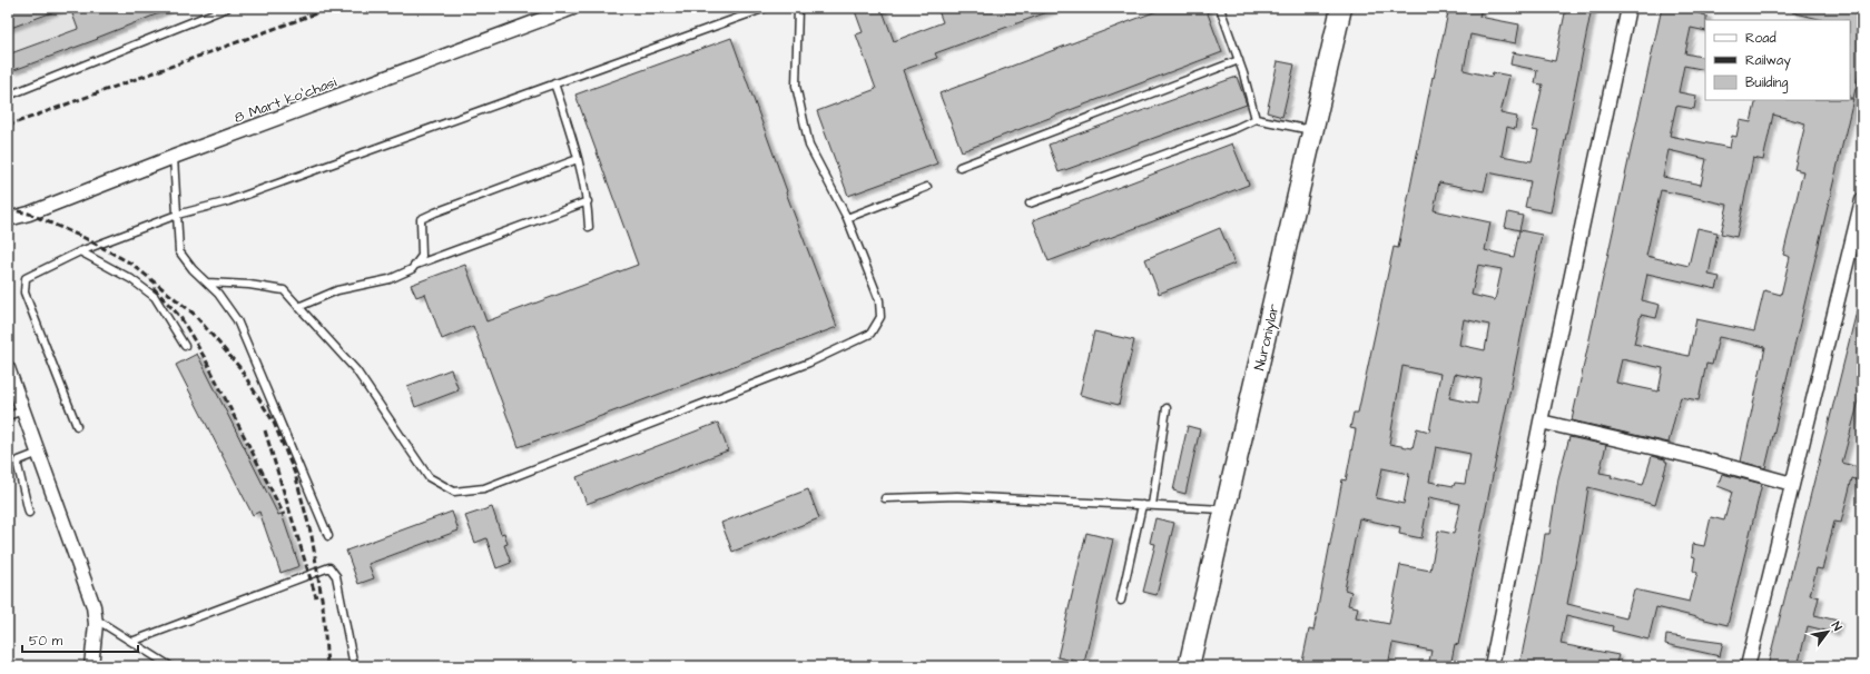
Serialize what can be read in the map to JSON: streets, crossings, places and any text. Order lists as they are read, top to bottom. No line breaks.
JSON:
{"streets":{"main road":["Nuroniylar"],"street":["8 Mart koʻchasi"]},"legend":["Road","Railway","Building"],"scale_bar":"50 m","north":"top right"}
